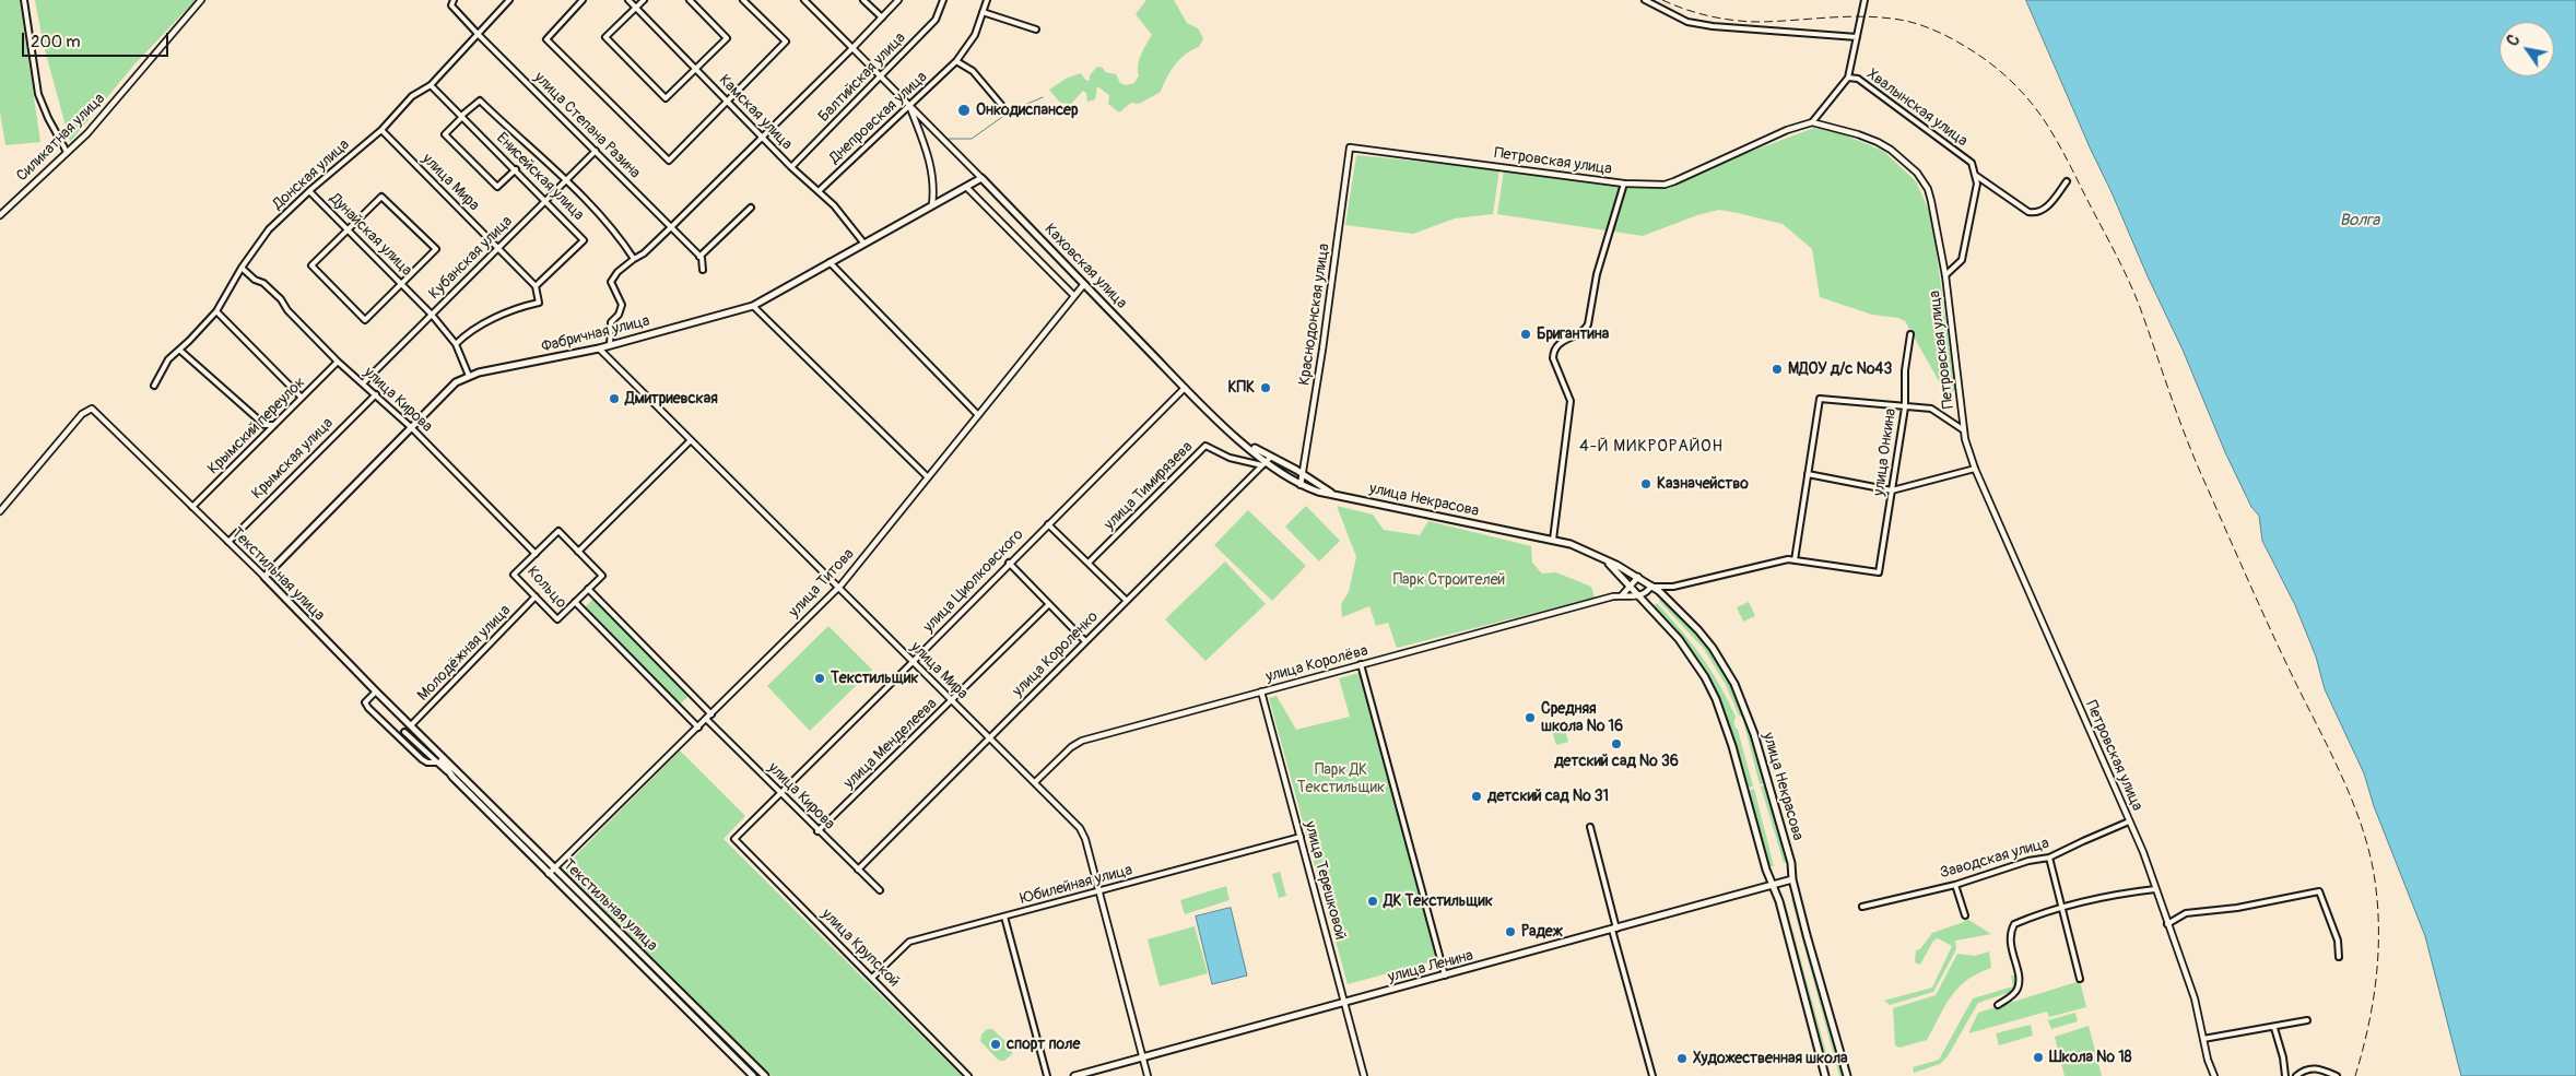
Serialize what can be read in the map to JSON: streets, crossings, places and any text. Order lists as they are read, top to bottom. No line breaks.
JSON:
{"streets":{"main road":["Каховская улица","Фабричная улица","улица Некрасова","Текстильная улица","улица Ленина"],"street":["Балтийская улица","Хвалынская улица","Камская улица","Днепровская улица","улица Степана Разина","Силикатная улица","Петровская улица","Донская улица","Енисейская улица","улица Мира","Дунайская улица","Кубанская улица","Краснодонская улица","улица Кирова","Крымский переулок","улица Онкина","Крымская улица","улица Тимирязева","улица Циолковского","улица Титова","Кольцо","Молодёжная улица","улица Короленко","улица Королёва","улица Менделеева","Заводская улица","улица Терешковой","Юбилейная улица","улица Крупской"]},"crossings":[["Балтийская улица","Камская улица"],["Хвалынская улица","Петровская улица"],["Камская улица","Днепровская улица"],["Камская улица","Фабричная улица"],["Днепровская улица","Каховская улица"],["улица Степана Разина","Донская улица"],["улица Степана Разина","Кубанская улица"],["Петровская улица","Краснодонская улица"],["Петровская улица","Заводская улица"],["Донская улица","Енисейская улица"],["Донская улица","улица Мира"],["Донская улица","Дунайская улица"],["Донская улица","улица Кирова"],["Енисейская улица","улица Мира"],["Енисейская улица","Кубанская улица"],["улица Мира","Кубанская улица"],["улица Мира","Фабричная улица"],["улица Мира","улица Циолковского"],["улица Мира","улица Титова"],["улица Мира","улица Короленко"],["улица Мира","улица Королёва"],["улица Мира","улица Менделеева"],["улица Мира","Юбилейная улица"],["улица Мира","улица Ленина"],["Дунайская улица","Кубанская улица"],["Дунайская улица","Фабричная улица"],["Кубанская улица","улица Кирова"],["Каховская улица","Краснодонская улица"],["Каховская улица","Фабричная улица"],["Каховская улица","улица Тимирязева"],["Каховская улица","улица Некрасова"],["Каховская улица","улица Циолковского"],["Каховская улица","улица Титова"],["Каховская улица","улица Короленко"],["Краснодонская улица","улица Некрасова"],["Фабричная улица","улица Кирова"],["Фабричная улица","Текстильная улица"],["улица Кирова","Крымский переулок"],["улица Кирова","Крымская улица"],["улица Кирова","улица Циолковского"],["улица Кирова","улица Титова"],["улица Кирова","Кольцо"],["улица Кирова","улица Короленко"],["улица Кирова","улица Менделеева"],["Крымский переулок","Текстильная улица"],["Крымская улица","Текстильная улица"],["улица Тимирязева","улица Короленко"],["улица Некрасова","улица Королёва"],["улица Некрасова","улица Ленина"],["Текстильная улица","улица Титова"],["Текстильная улица","Молодёжная улица"],["улица Циолковского","улица Крупской"],["Кольцо","Молодёжная улица"],["улица Королёва","улица Терешковой"],["улица Терешковой","Юбилейная улица"],["улица Терешковой","улица Ленина"],["Юбилейная улица","улица Крупской"]],"districts":["4-Й МИКРОРАЙОН"],"water":["Волга"],"parks":["Парк Строителей","Парк ДК Текстильщик"],"places":["Онкодиспансер","Бригантина","МДОУ д/с №43","КПК","Дмитриевская","Казначейство","Текстильщик","Средняя школа № 16","детский сад № 36","детский сад № 31","ДК Текстильщик","Радеж","спорт поле","Школа № 18","Художественная школа"],"scale_bar":"200 m","north":"top left"}
